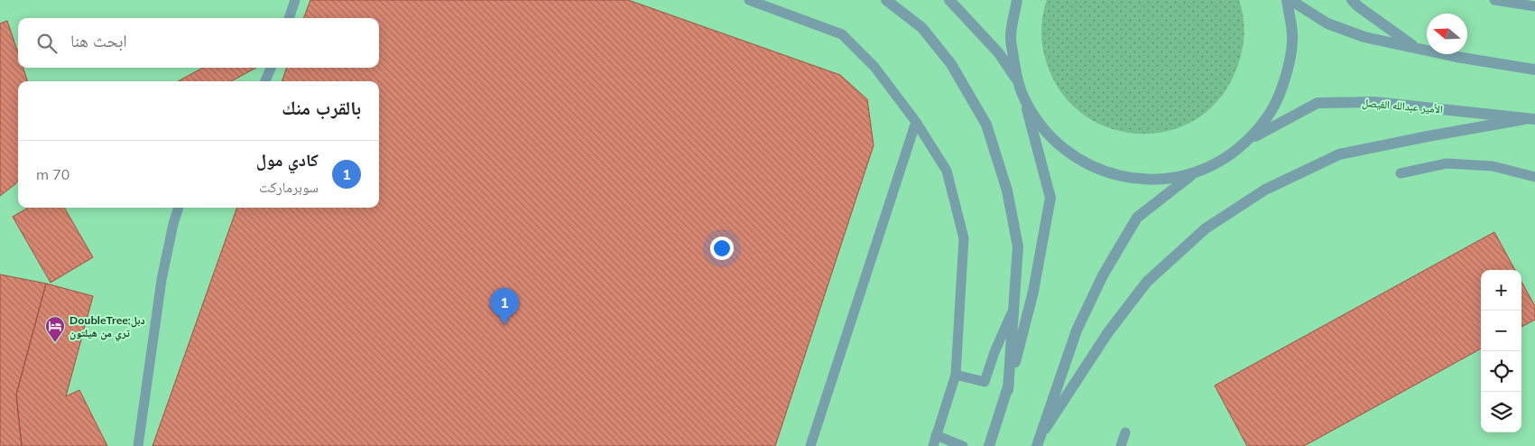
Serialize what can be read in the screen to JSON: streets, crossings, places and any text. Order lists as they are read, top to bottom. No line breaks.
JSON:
{"streets":{"street":["الأمير عبدالله الفيصل"]},"places":{"hotel":["DoubleTree;دبل تري من هيلتون"]},"north":"left","page":{"search":"ابحث هنا","heading":"بالقرب منك","list":[{"mark":"1","name":"كادي مول","note":"سوبرماركت","value":"70 m"}],"map_buttons":["+","−"],"pins":"1"}}
